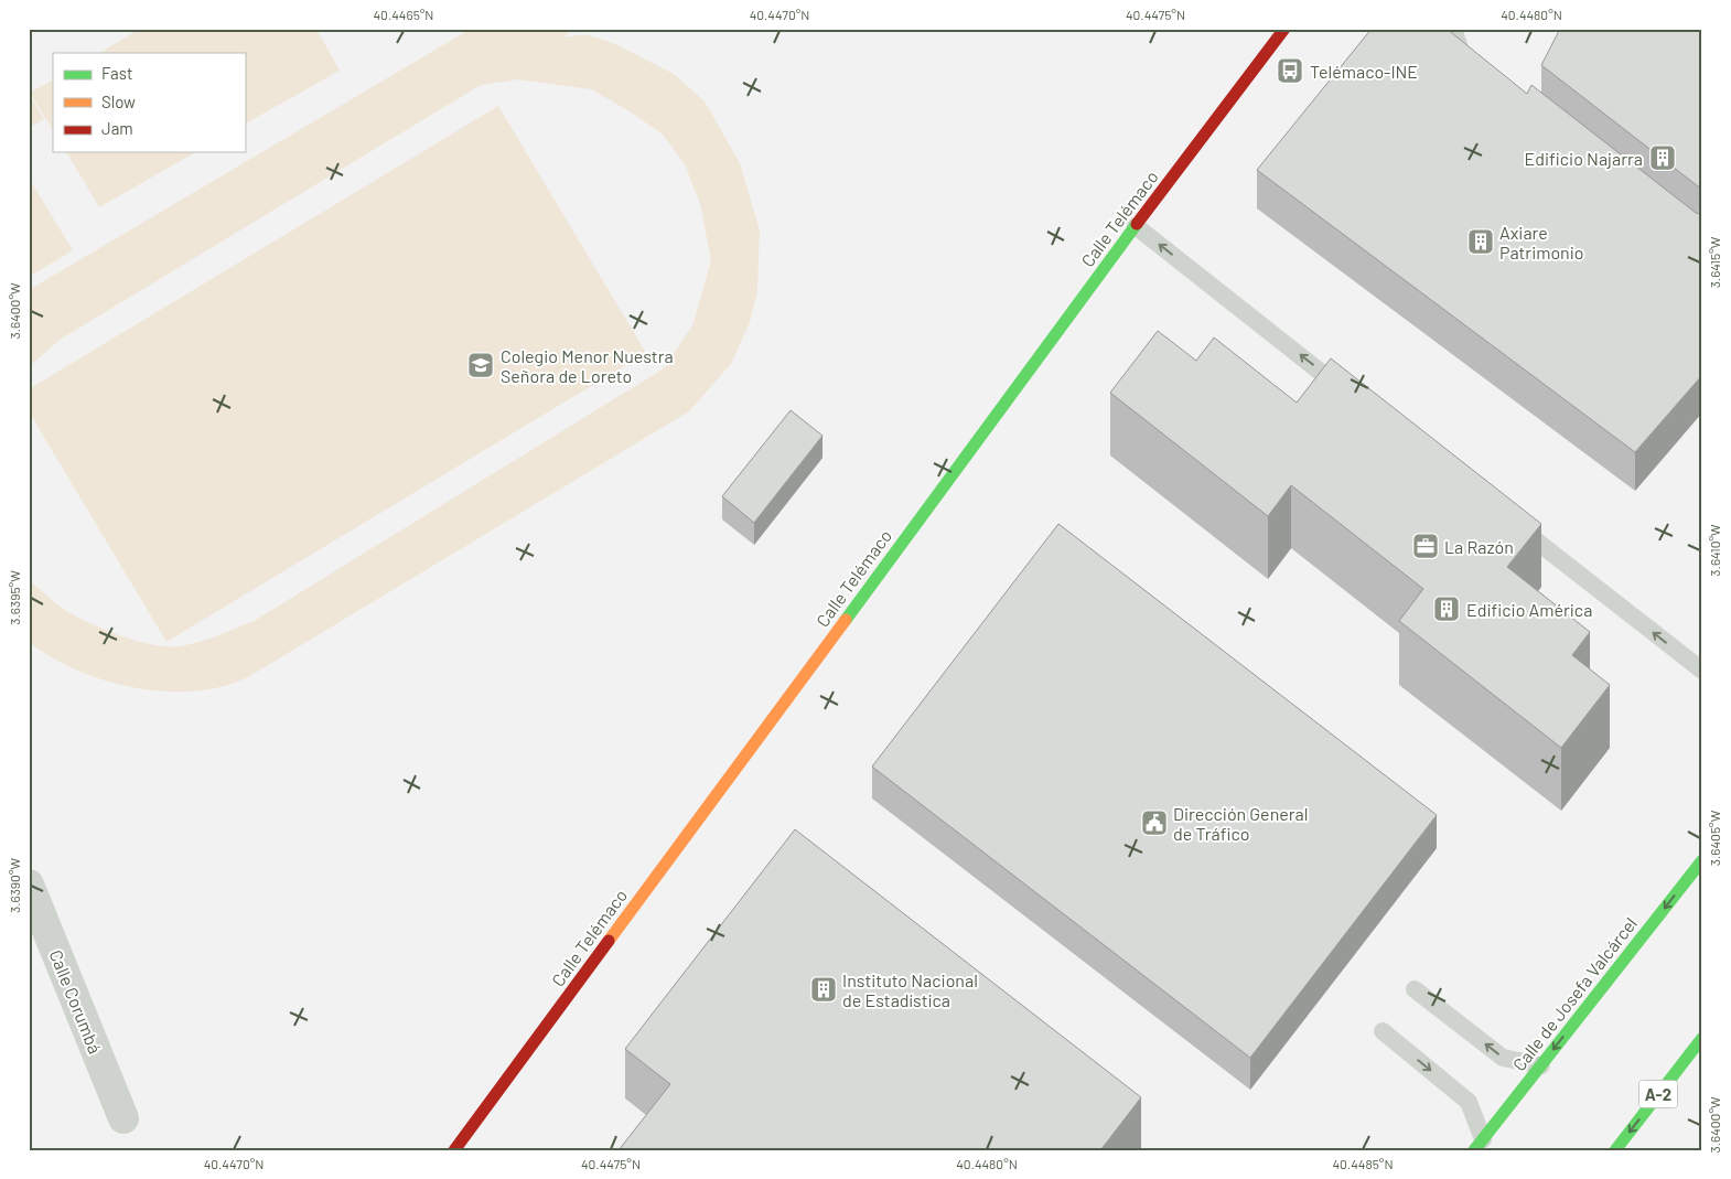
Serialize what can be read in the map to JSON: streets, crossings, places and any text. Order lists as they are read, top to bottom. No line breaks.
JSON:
{"streets":{"main road":["Calle Telémaco","Calle de Josefa Valcárcel","A-2"],"street":["Calle Corumbá"]},"places":{"bus stop":["Telémaco-INE"],"building":["Edificio Najarra","Axiare Patrimonio","Edificio América","Instituto Nacional de Estadística"],"school or university":["Colegio Menor Nuestra Señora de Loreto"],"office":["La Razón"],"public building":["Dirección General de Tráfico"]},"legend":["Fast","Slow","Jam"],"coordinates":["40.4465°N","40.4470°N","40.4475°N","40.4480°N","3.6415°W","3.6400°W","3.6410°W","3.6395°W","3.6405°W","3.6390°W","40.4485°N"]}
